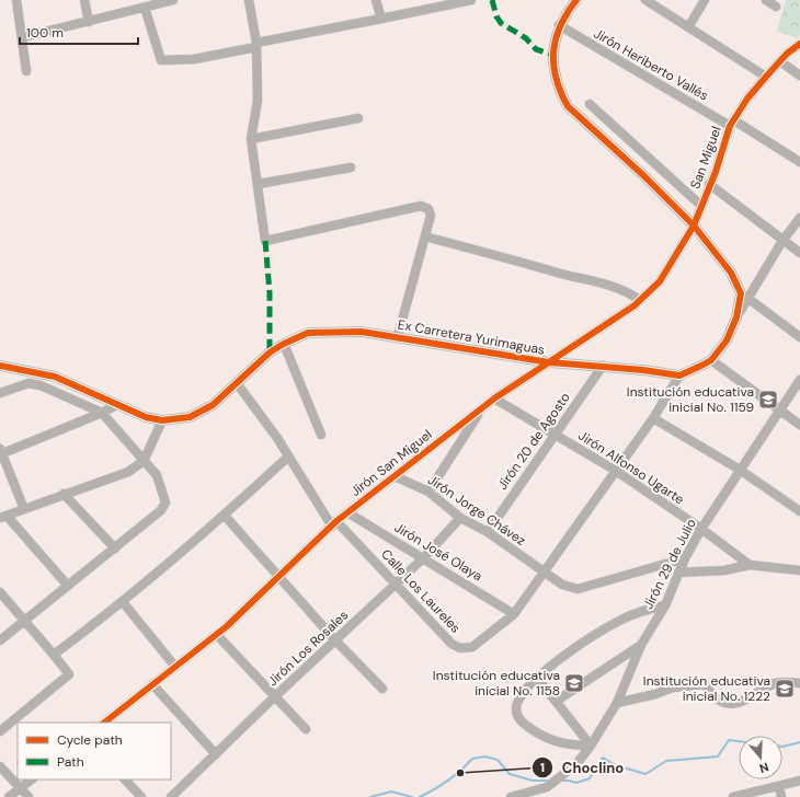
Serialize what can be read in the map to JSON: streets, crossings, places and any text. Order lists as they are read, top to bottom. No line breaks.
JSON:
{"streets":{"street":["Jirón Heriberto Vallés","San Miguel","Ex Carretera Yurimaguas","Jirón 20 de Agosto","Jirón San Miguel","Jirón Alfonso Ugarte","Jirón Jorge Chávez","Jirón José Olaya","Jirón 29 de Julio","Calle Los Laureles","Jirón Los Rosales"]},"crossings":[["Jirón Heriberto Vallés","San Miguel"],["San Miguel","Jirón San Miguel"],["Ex Carretera Yurimaguas","Jirón 20 de Agosto"],["Ex Carretera Yurimaguas","Jirón San Miguel"],["Ex Carretera Yurimaguas","Calle Los Laureles"],["Jirón 20 de Agosto","Jirón Alfonso Ugarte"],["Jirón 20 de Agosto","Jirón Jorge Chávez"],["Jirón San Miguel","Jirón Alfonso Ugarte"],["Jirón San Miguel","Jirón Jorge Chávez"],["Jirón San Miguel","Jirón José Olaya"],["Jirón San Miguel","Calle Los Laureles"],["Jirón Alfonso Ugarte","Jirón 29 de Julio"],["Jirón Jorge Chávez","Jirón 29 de Julio"],["Jirón Jorge Chávez","Jirón Los Rosales"],["Jirón José Olaya","Calle Los Laureles"],["Jirón José Olaya","Jirón Los Rosales"],["Calle Los Laureles","Jirón Los Rosales"]],"places":{"school or university":["Institución educativa inicial No. 1159","Institución educativa inicial No. 1158","Institución educativa inicial No. 1222"],"other":["Choclino"]},"legend":["Cycle path","Path"],"scale_bar":"100 m","north":"bottom"}
